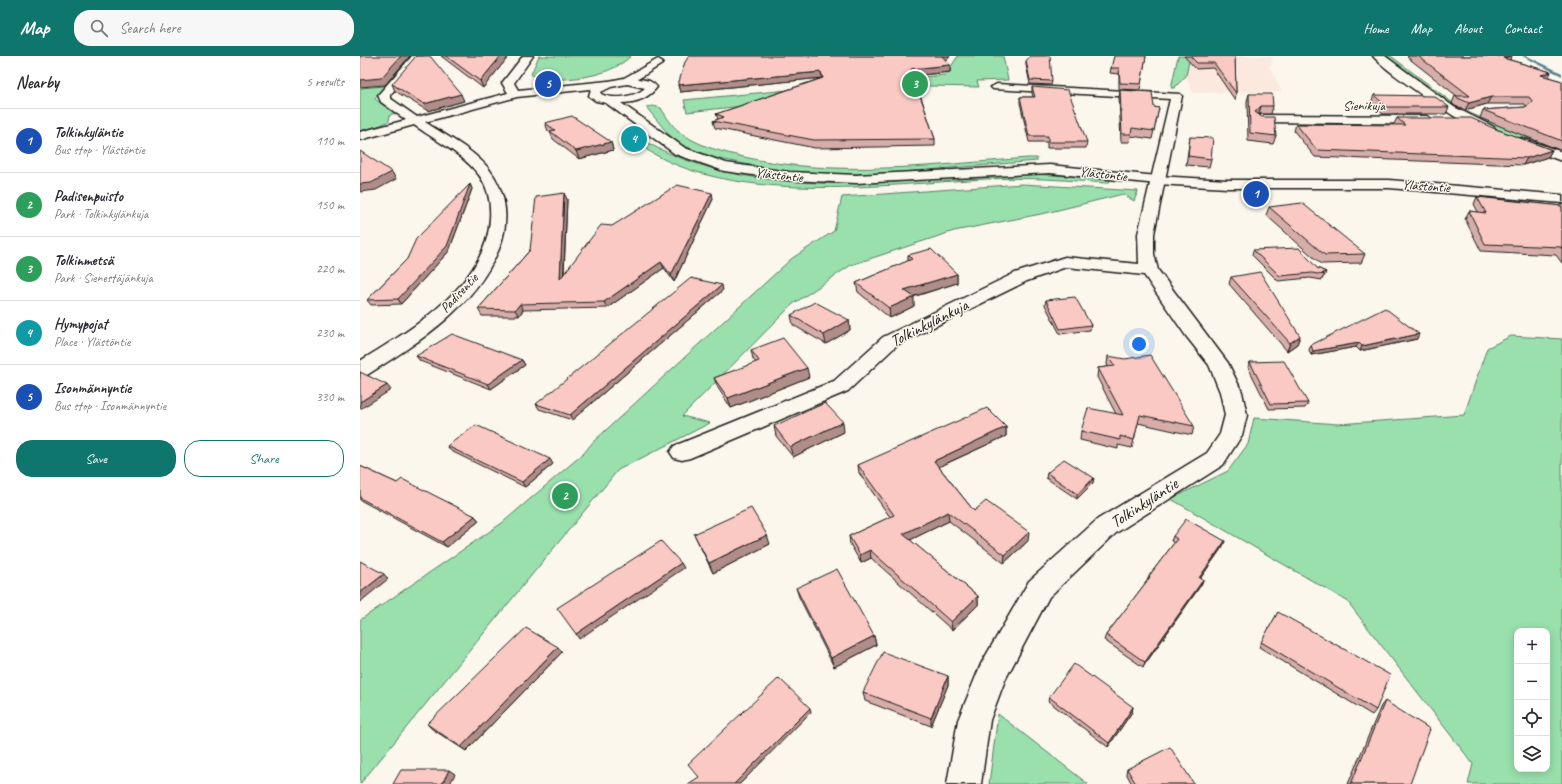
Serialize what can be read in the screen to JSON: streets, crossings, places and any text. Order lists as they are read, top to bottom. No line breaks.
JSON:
{"streets":{"street":["Sienikuja","Ylästöntie","Padisentie","Tolkinkylänkuja","Tolkinkyläntie"]},"crossings":[["Ylästöntie","Tolkinkyläntie"],["Tolkinkylänkuja","Tolkinkyläntie"]],"page":{"header":"Map","search":"Search here","nav":["Home","Map","About","Contact"],"heading":["Nearby","5 results"],"pins":["3","5","4","1","2"],"list":[{"mark":"1","name":"Tolkinkyläntie","note":"Bus stop · Ylästöntie","value":"110 m"},{"mark":"2","name":"Padisenpuisto","note":"Park · Tolkinkylänkuja","value":"150 m"},{"mark":"3","name":"Tolkinmetsä","note":"Park · Sienestäjänkuja","value":"220 m"},{"mark":"4","name":"Hymypojat","note":"Place · Ylästöntie","value":"230 m"},{"mark":"5","name":"Isonmännyntie","note":"Bus stop · Isonmännyntie","value":"330 m"}],"buttons":["Save","Share"],"map_buttons":["+","−"]}}
